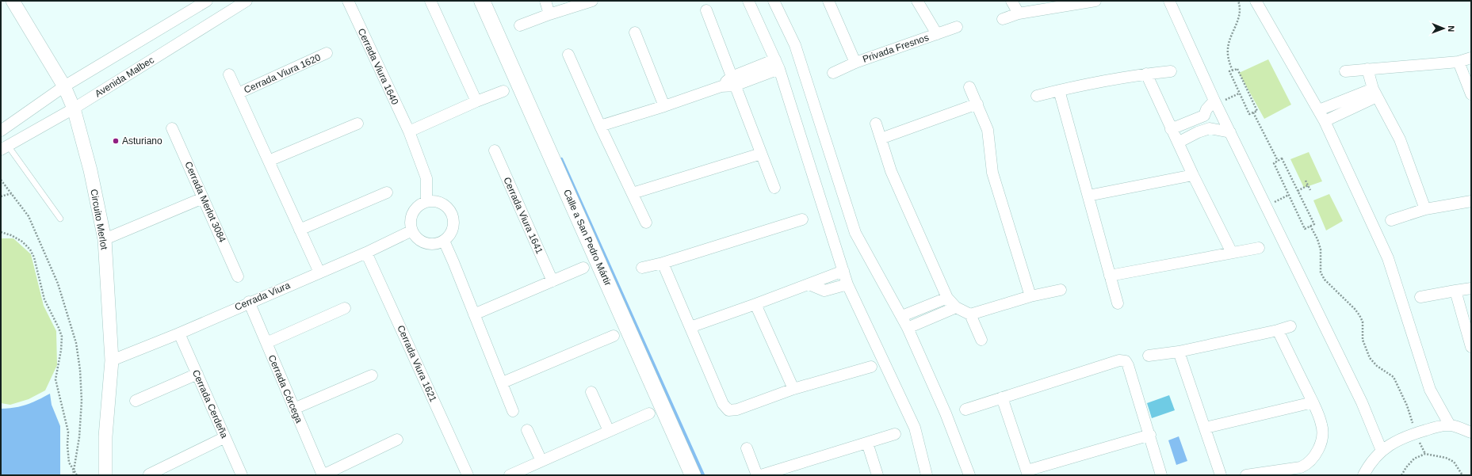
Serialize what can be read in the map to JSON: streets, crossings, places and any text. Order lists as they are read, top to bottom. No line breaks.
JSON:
{"streets":{"main road":["Calle a San Pedro Mártir"],"street":["Privada Fresnos","Cerrada Viura 1640","Cerrada Viura 1620","Avenida Malbec","Cerrada Merlot 3084","Cerrada Viura 1641","Circuito Merlot","Cerrada Viura","Cerrada Viura 1621","Cerrada Córcega","Cerrada Cerdeña"]},"crossings":[["Cerrada Viura 1640","Cerrada Viura"],["Cerrada Viura 1620","Cerrada Viura"],["Avenida Malbec","Circuito Merlot"],["Circuito Merlot","Cerrada Viura"],["Cerrada Viura","Cerrada Viura 1621"],["Cerrada Viura","Cerrada Córcega"],["Cerrada Viura","Cerrada Cerdeña"]],"places":["Asturiano"],"north":"right"}
